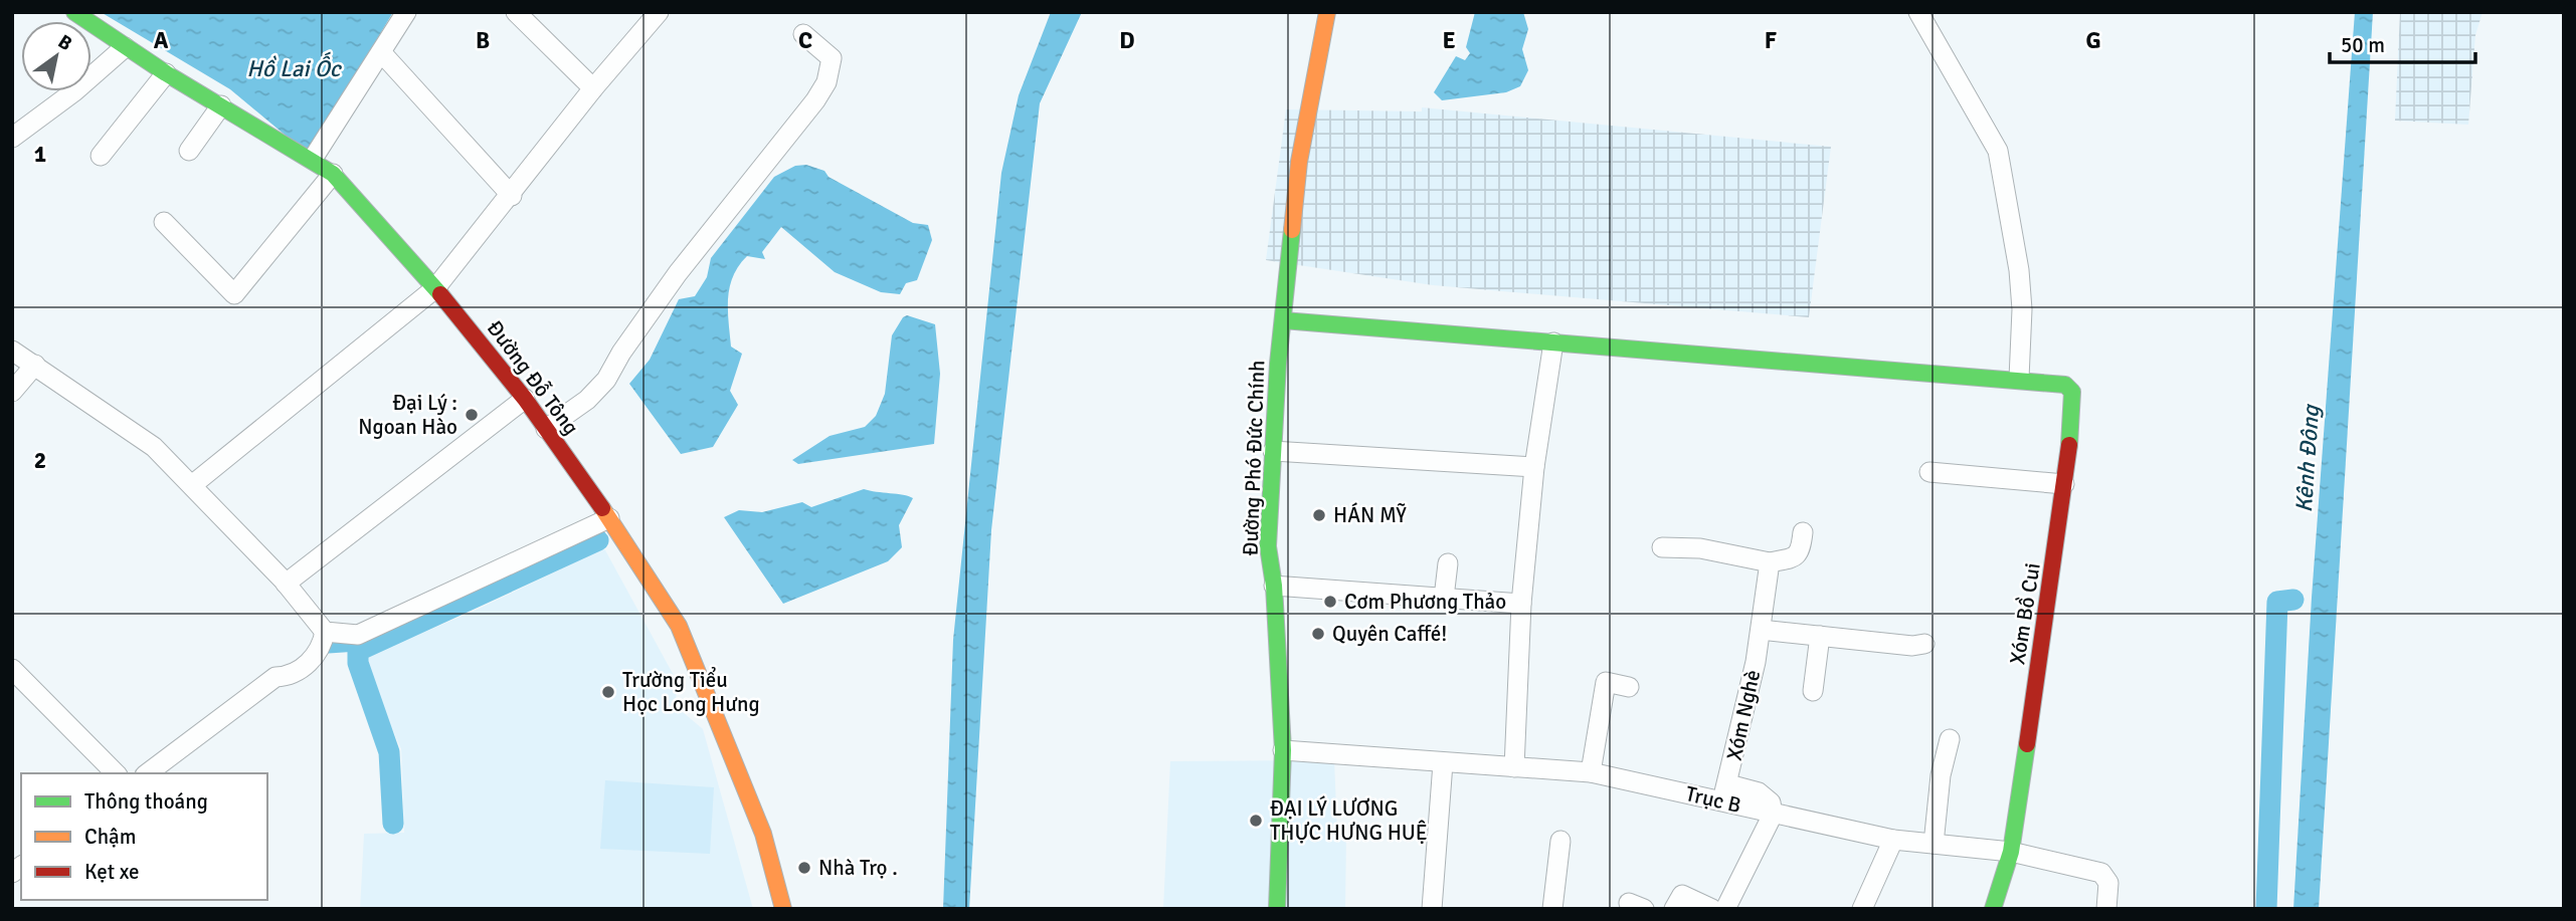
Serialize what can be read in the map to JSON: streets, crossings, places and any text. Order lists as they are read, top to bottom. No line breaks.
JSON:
{"streets":{"main road":["Đường Đỗ Tông","Đường Phó Đức Chính","Xóm Bồ Cui"],"street":["Xóm Nghè","Trục B"]},"crossings":[["Đường Phó Đức Chính","Trục B"],["Xóm Bồ Cui","Trục B"],["Xóm Nghè","Trục B"]],"water":["Hồ Lai Ốc","Kênh Đông"],"places":["Đại Lý : Ngoan Hào","HÁN MỸ","Cơm Phương Thảo","Quyên Caffé!","Trường Tiểu Học Long Hưng","ĐẠI LÝ LƯƠNG THỰC HƯNG HUỆ","Nhà Trọ ."],"legend":["Thông thoáng","Chậm","Kẹt xe"],"scale_bar":"50 m","north":"top right","grid":{"columns":["A","B","C","D","E","F","G"],"rows":["1","2"]}}
